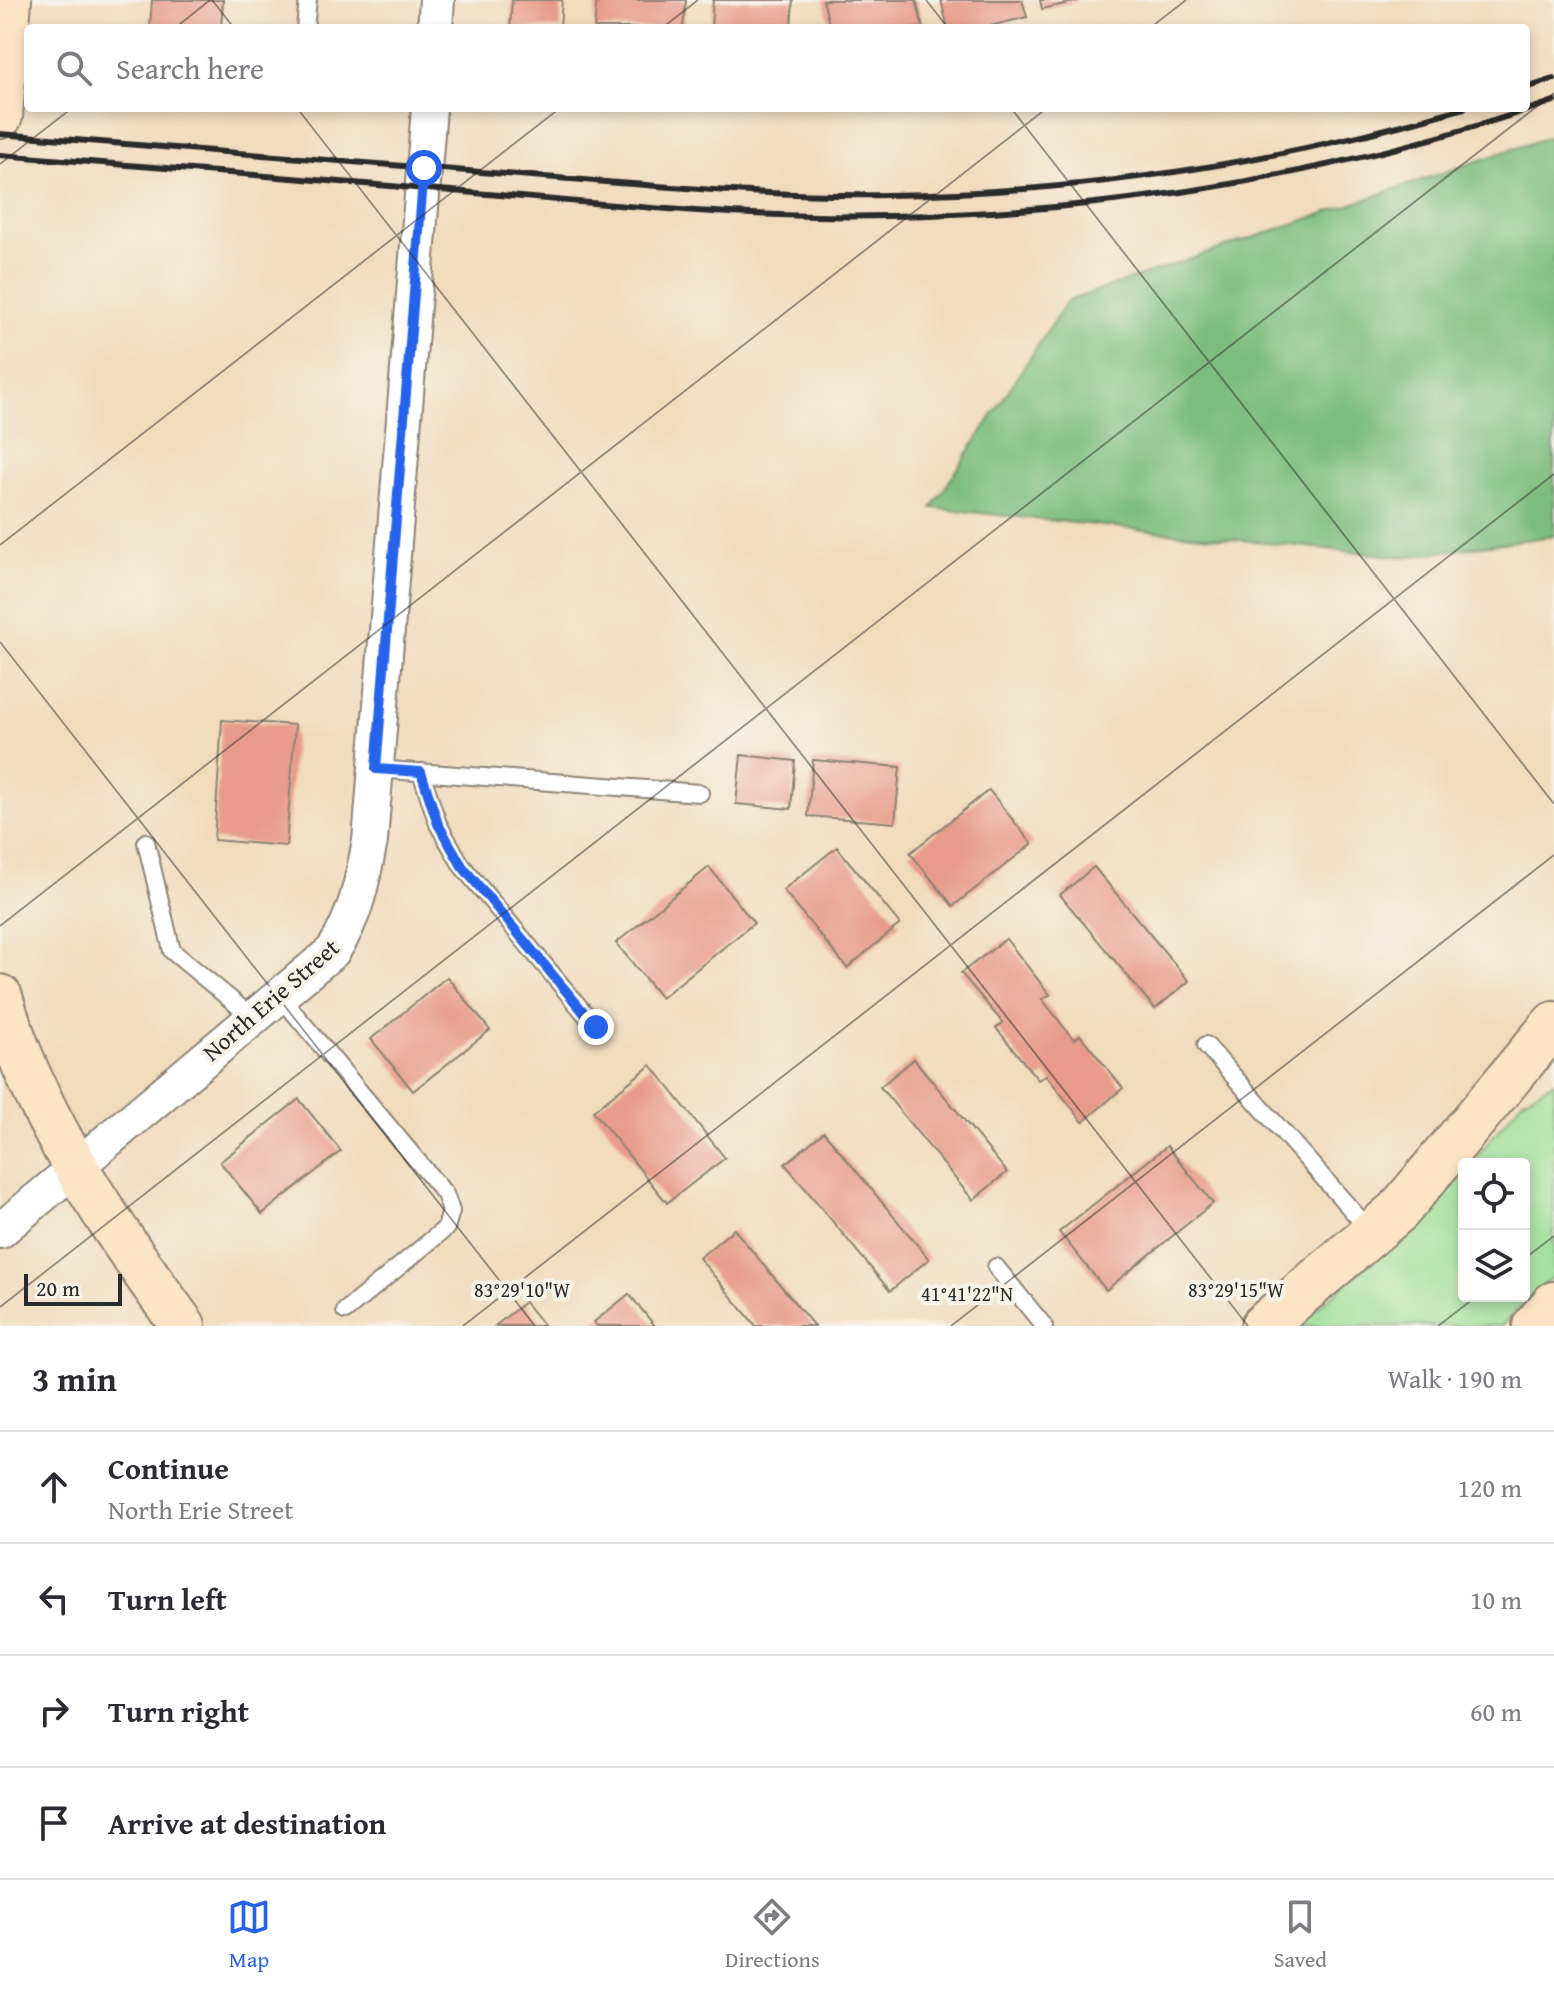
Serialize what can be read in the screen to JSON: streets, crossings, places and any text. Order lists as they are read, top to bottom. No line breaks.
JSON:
{"streets":{"street":["North Erie Street"]},"scale_bar":"20 m","page":{"search":"Search here","scale":"20 m","heading":["3 min","Walk · 190 m"],"list":[["Continue","North Erie Street","120 m"],["Turn left","10 m"],["Turn right","60 m"],"Arrive at destination"],"nav":["Map","Directions","Saved"]},"coordinates":["83°29'10\"W","83°29'15\"W","41°41'22\"N"]}
